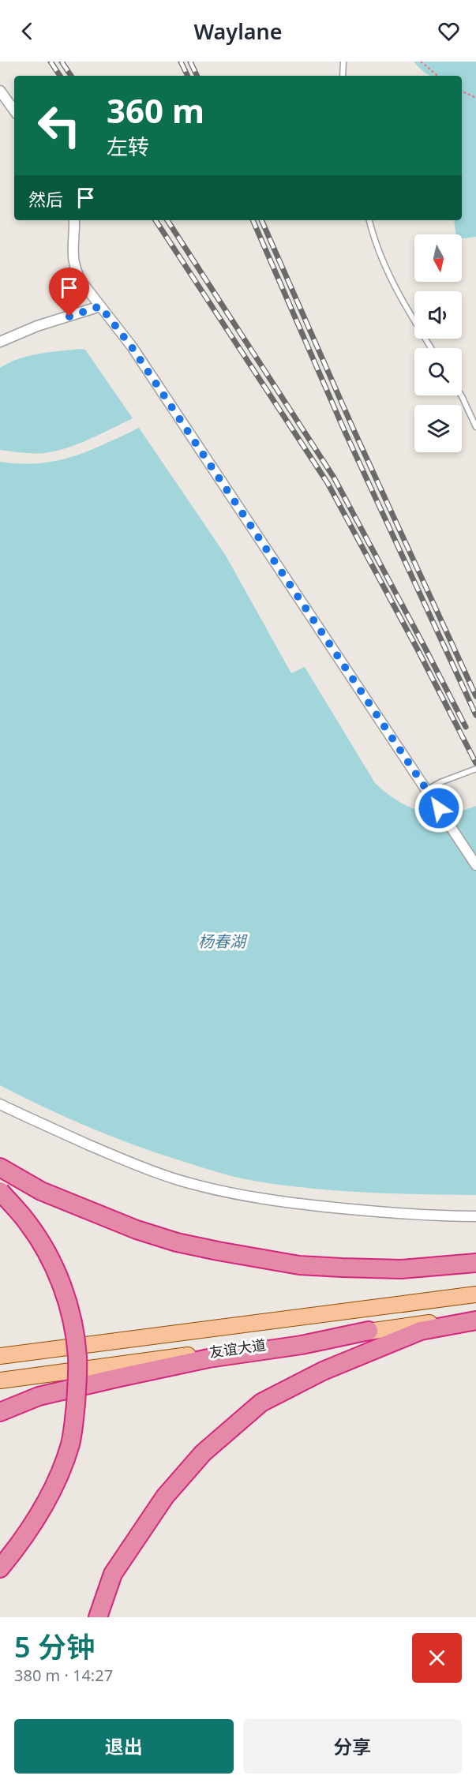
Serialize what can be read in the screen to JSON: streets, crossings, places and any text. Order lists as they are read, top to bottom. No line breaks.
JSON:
{"streets":{"main road":["友谊大道"]},"water":["杨春湖"],"north":"bottom","page":{"header":"Waylane","turn":["360 m","左转"],"then":"然后","heading":["5 分钟","380 m · 14:27"],"buttons":["退出","分享"]}}
